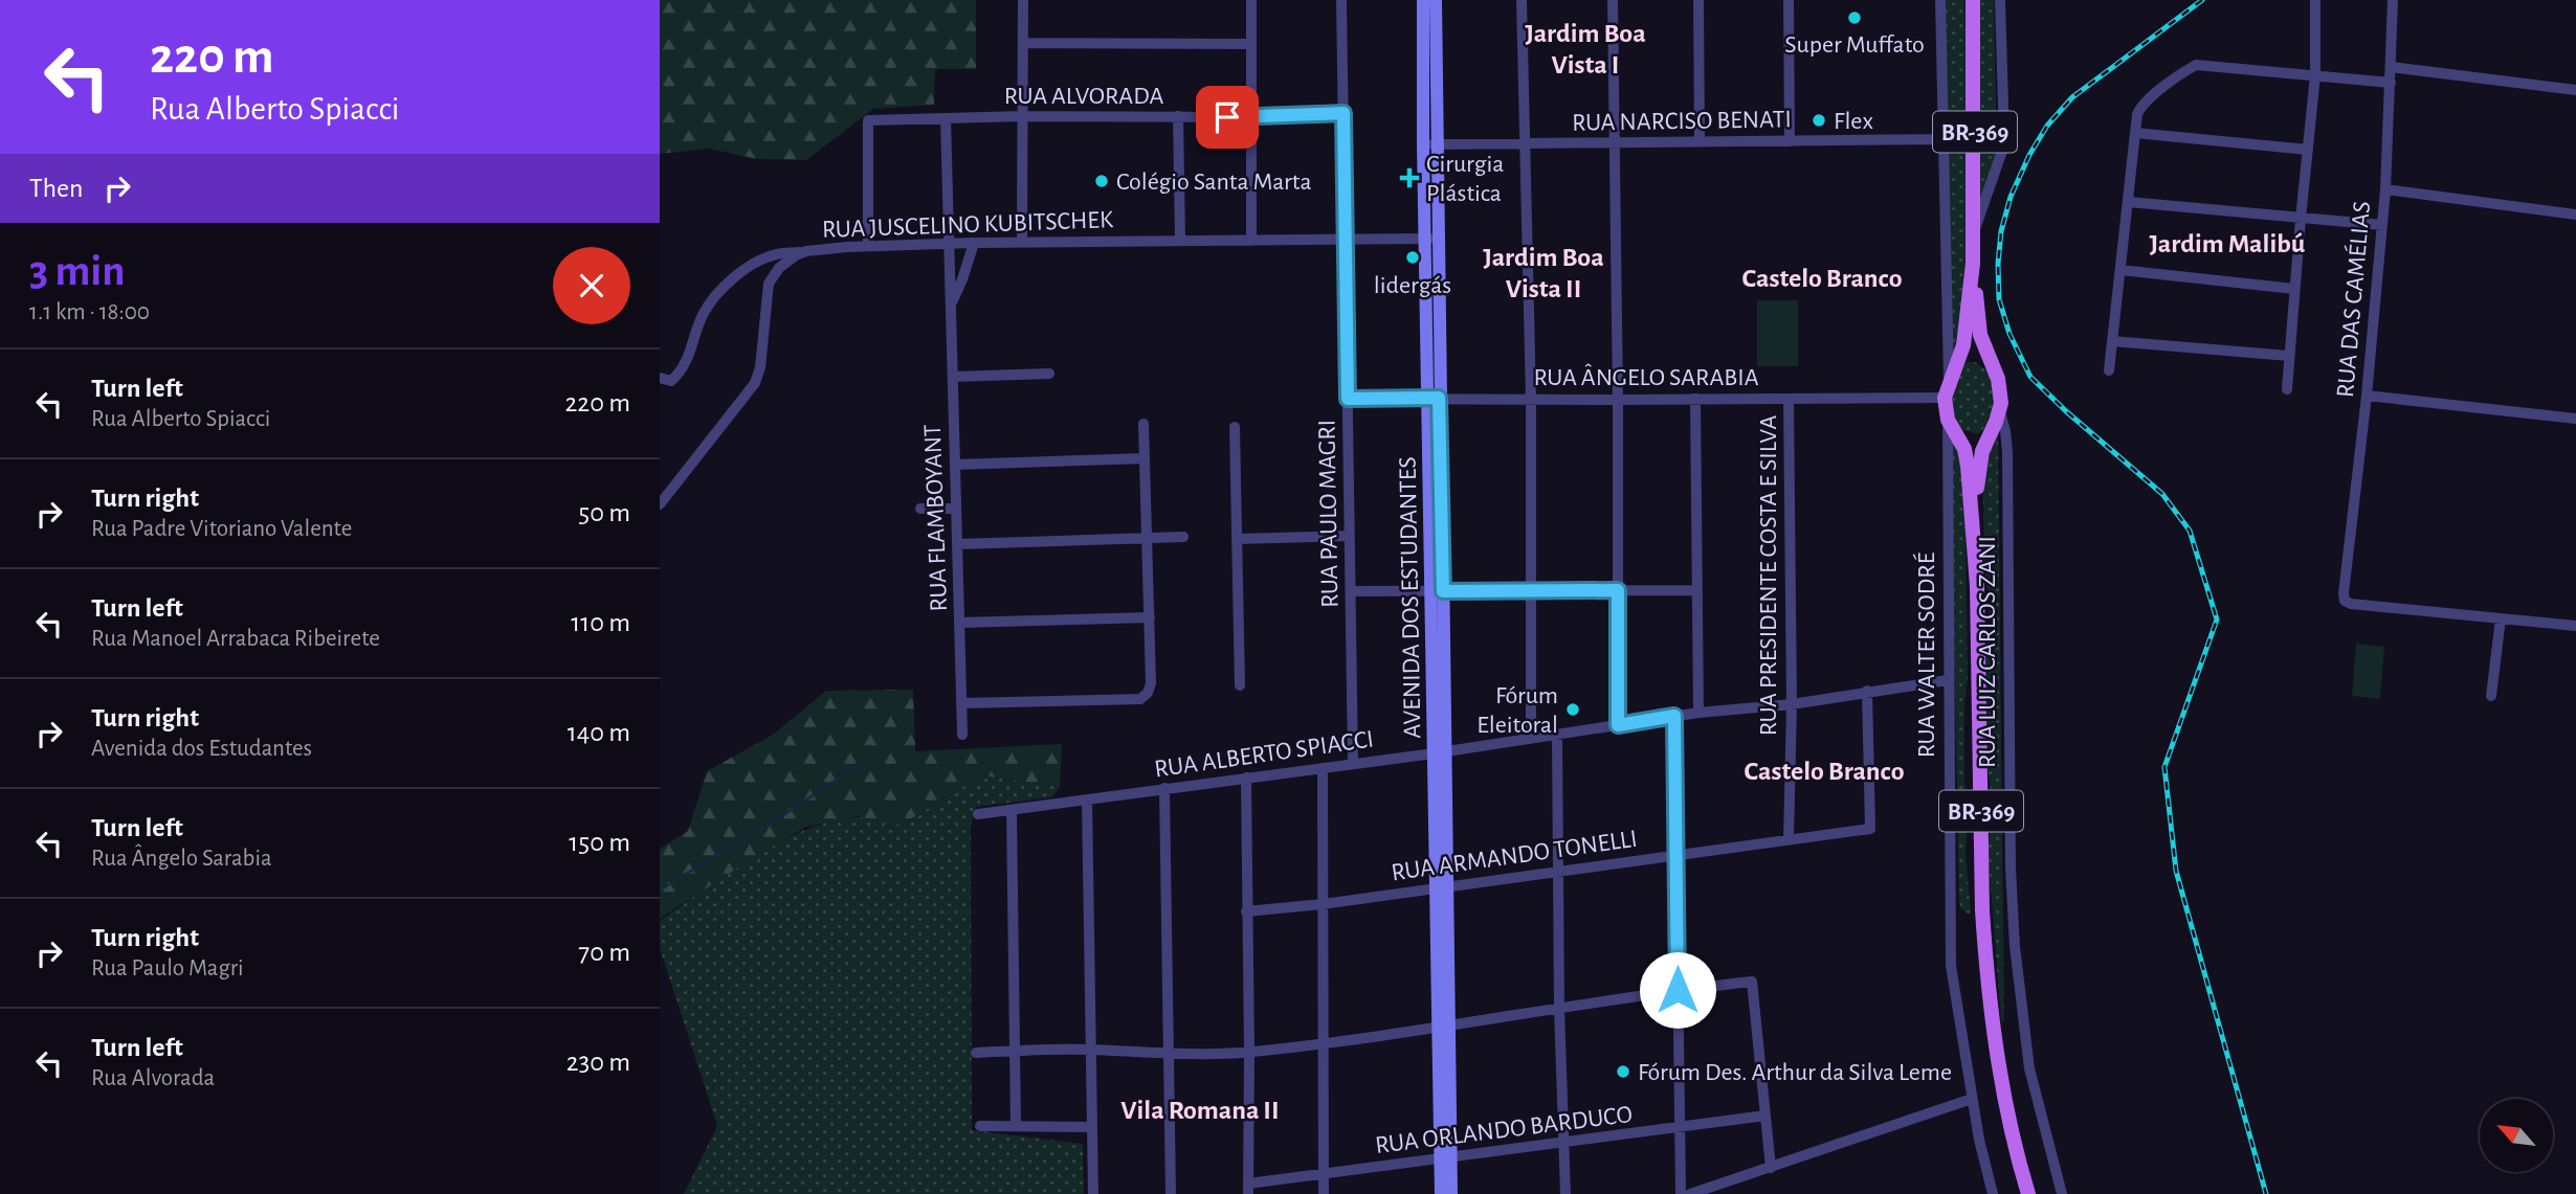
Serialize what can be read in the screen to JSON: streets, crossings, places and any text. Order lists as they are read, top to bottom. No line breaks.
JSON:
{"streets":{"main road":["BR-369"],"street":["RUA ALVORADA","RUA NARCISO BENATI","RUA JUSCELINO KUBITSCHEK","RUA DAS CAMÉLIAS","RUA ÂNGELO SARABIA","RUA PAULO MAGRI","RUA FLAMBOYANT","RUA PRESIDENTE COSTA E SILVA","AVENIDA DOS ESTUDANTES","RUA LUIZ CARLOS ZANI","RUA WALTER SODRÉ","RUA ALBERTO SPIACCI","RUA ARMANDO TONELLI","RUA ORLANDO BARDUCO"]},"crossings":[["RUA ALVORADA","RUA JUSCELINO KUBITSCHEK"],["RUA ALVORADA","RUA PAULO MAGRI"],["RUA ALVORADA","RUA FLAMBOYANT"],["RUA NARCISO BENATI","AVENIDA DOS ESTUDANTES"],["BR-369","RUA ÂNGELO SARABIA"],["BR-369","RUA LUIZ CARLOS ZANI"],["BR-369","RUA WALTER SODRÉ"],["RUA JUSCELINO KUBITSCHEK","RUA PAULO MAGRI"],["RUA JUSCELINO KUBITSCHEK","RUA FLAMBOYANT"],["RUA JUSCELINO KUBITSCHEK","AVENIDA DOS ESTUDANTES"],["RUA ÂNGELO SARABIA","RUA PAULO MAGRI"],["RUA ÂNGELO SARABIA","RUA PRESIDENTE COSTA E SILVA"],["RUA ÂNGELO SARABIA","AVENIDA DOS ESTUDANTES"],["RUA ÂNGELO SARABIA","RUA LUIZ CARLOS ZANI"],["RUA ÂNGELO SARABIA","RUA WALTER SODRÉ"],["RUA PAULO MAGRI","RUA ALBERTO SPIACCI"],["RUA PRESIDENTE COSTA E SILVA","RUA ALBERTO SPIACCI"],["RUA PRESIDENTE COSTA E SILVA","RUA ARMANDO TONELLI"],["AVENIDA DOS ESTUDANTES","RUA ALBERTO SPIACCI"],["AVENIDA DOS ESTUDANTES","RUA ARMANDO TONELLI"],["AVENIDA DOS ESTUDANTES","RUA ORLANDO BARDUCO"],["RUA LUIZ CARLOS ZANI","RUA WALTER SODRÉ"],["RUA WALTER SODRÉ","RUA ALBERTO SPIACCI"],["RUA ALBERTO SPIACCI","RUA ARMANDO TONELLI"]],"districts":["Jardim Boa Vista I","Jardim Malibú","Jardim Boa Vista II","Castelo Branco","Castelo Branco","Vila Romana II"],"places":{"other":["Super Muffato","Flex","Colégio Santa Marta","lidergás","Fórum Eleitoral","Fórum Des. Arthur da Silva Leme"],"health":["Cirurgia Plástica"]},"north":"top left","page":{"turn":["220 m","Rua Alberto Spiacci"],"then":"Then","heading":["3 min","1.1 km · 18:00"],"list":[{"name":"Turn left","note":"Rua Alberto Spiacci","value":"220 m"},{"name":"Turn right","note":"Rua Padre Vitoriano Valente","value":"50 m"},{"name":"Turn left","note":"Rua Manoel Arrabaca Ribeirete","value":"110 m"},{"name":"Turn right","note":"Avenida dos Estudantes","value":"140 m"},{"name":"Turn left","note":"Rua Ângelo Sarabia","value":"150 m"},{"name":"Turn right","note":"Rua Paulo Magri","value":"70 m"},{"name":"Turn left","note":"Rua Alvorada","value":"230 m"}]}}
